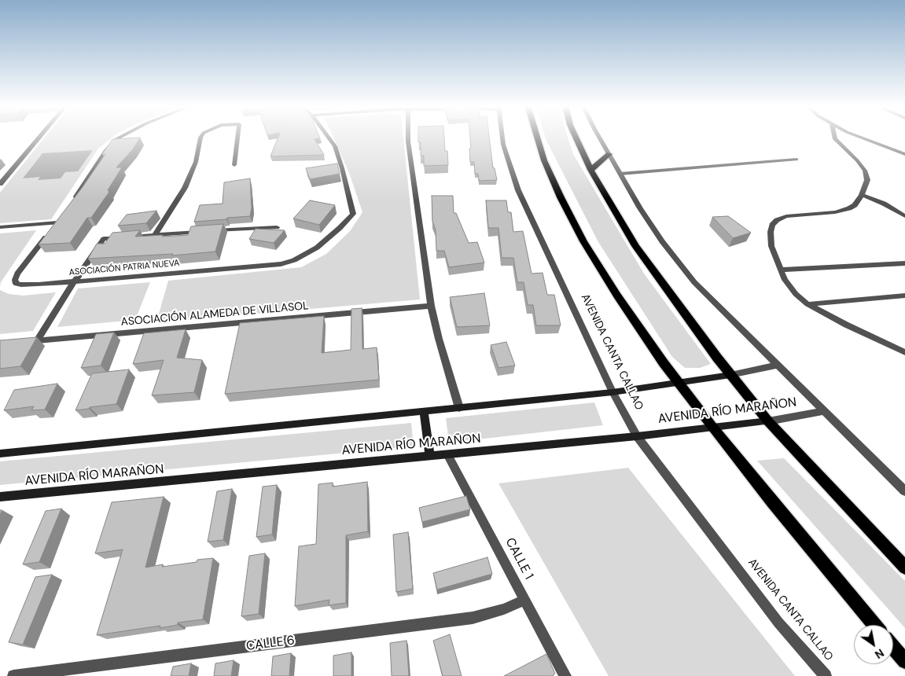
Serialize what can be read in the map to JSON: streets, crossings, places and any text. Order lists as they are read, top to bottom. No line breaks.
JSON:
{"streets":{"main road":["AVENIDA RÍO MARAÑON"],"street":["ASOCIACIÓN PATRIA NUEVA","ASOCIACIÓN ALAMEDA DE VILLASOL","AVENIDA CANTA CALLAO","CALLE 1","CALLE 6"]},"crossings":[["AVENIDA CANTA CALLAO","AVENIDA RÍO MARAÑON"],["AVENIDA RÍO MARAÑON","CALLE 1"],["CALLE 1","CALLE 6"]],"north":"bottom right"}
